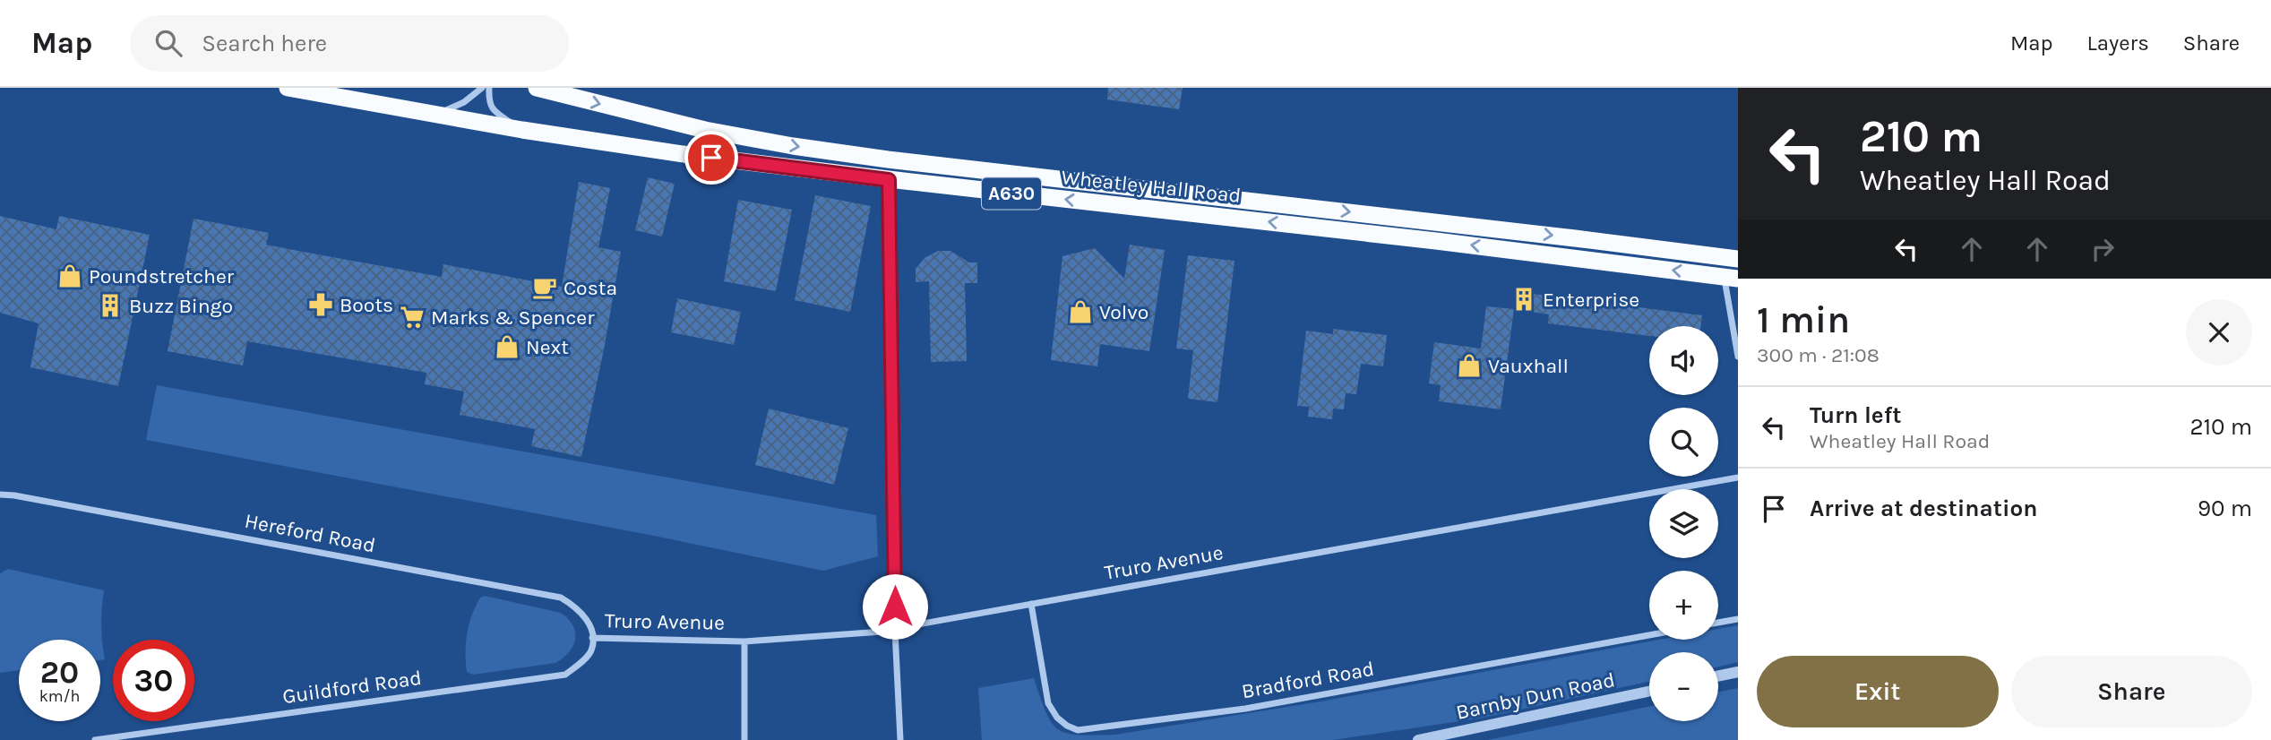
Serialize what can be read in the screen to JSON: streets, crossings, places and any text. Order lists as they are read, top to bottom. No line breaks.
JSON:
{"streets":{"highway":["Wheatley Hall Road","A630"],"street":["Hereford Road","Truro Avenue","Bradford Road","Guildford Road","Barnby Dun Road"]},"crossings":[["Hereford Road","Truro Avenue"],["Hereford Road","Guildford Road"],["Truro Avenue","Bradford Road"],["Truro Avenue","Guildford Road"]],"places":{"shop":["Poundstretcher","Volvo","Next","Vauxhall"],"cafe":["Costa"],"building":["Enterprise","Buzz Bingo"],"pharmacy":["Boots"],"supermarket":["Marks & Spencer"]},"page":{"header":"Map","search":"Search here","nav":["Map","Layers","Share"],"turn":["210 m","Wheatley Hall Road"],"heading":["1 min","300 m · 21:08"],"map_buttons":["+","−"],"list":[{"name":"Turn left","note":"Wheatley Hall Road","value":"210 m"},{"name":"Arrive at destination","value":"90 m"}],"speed":"20 km/h","limit":"30","buttons":["Exit","Share"]}}
